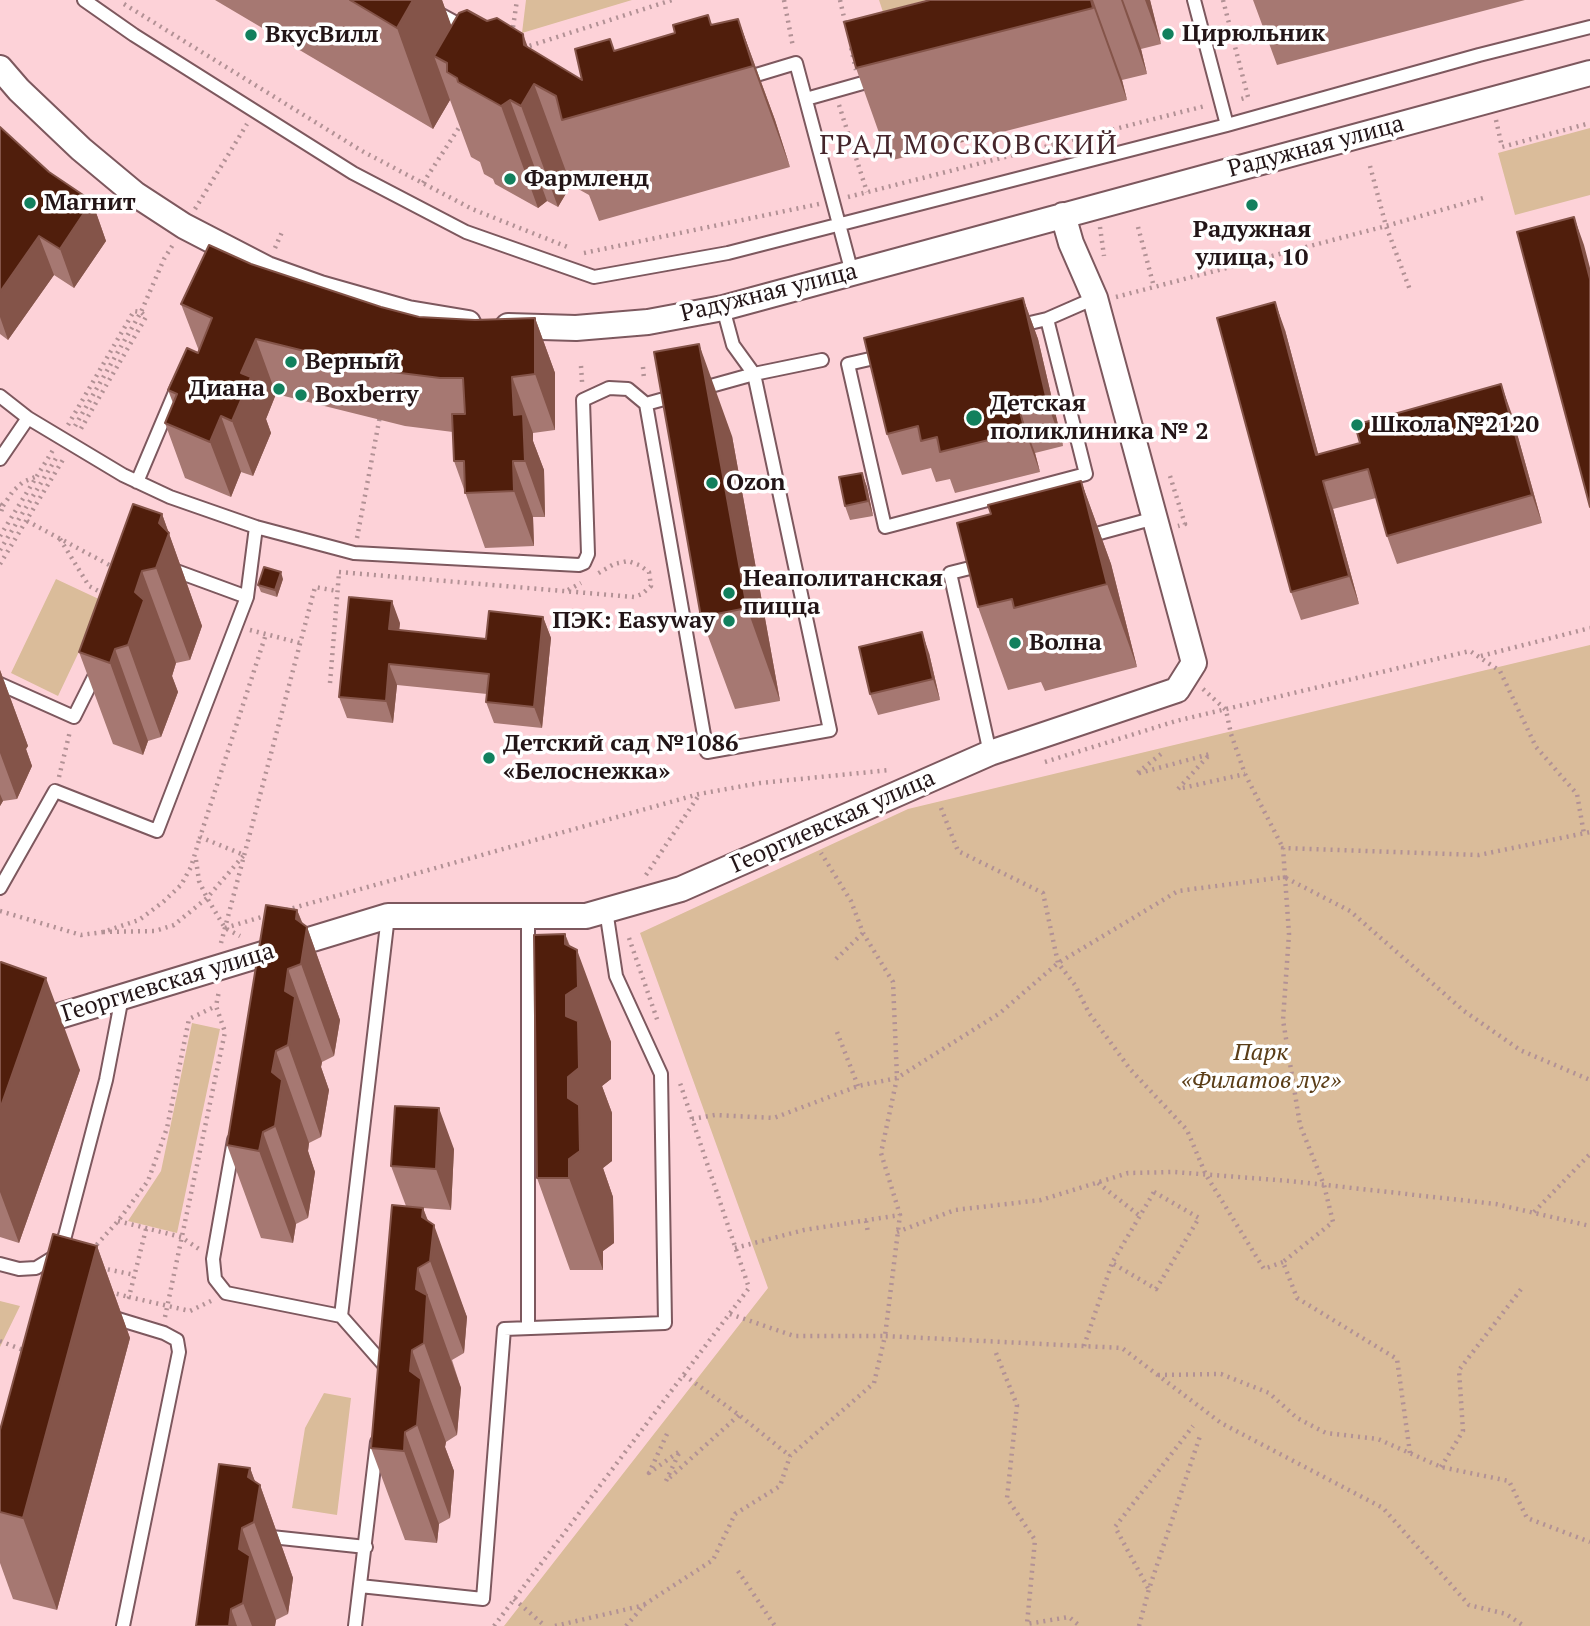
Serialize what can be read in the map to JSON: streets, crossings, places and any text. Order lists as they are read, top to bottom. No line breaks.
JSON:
{"streets":{"street":["Радужная улица","Георгиевская улица"]},"districts":["ГРАД МОСКОВСКИЙ"],"parks":["Парк «Филатов луг»"],"places":["Цирюльник","ВкусВилл","Фармленд","Магнит","Радужная улица, 10","Верный","Диана","Boxberry","Детская поликлиника № 2","Школа №2120","Ozon","Неаполитанская пицца","ПЭК: Easyway","Волна","Детский сад №1086 «Белоснежка»"]}
